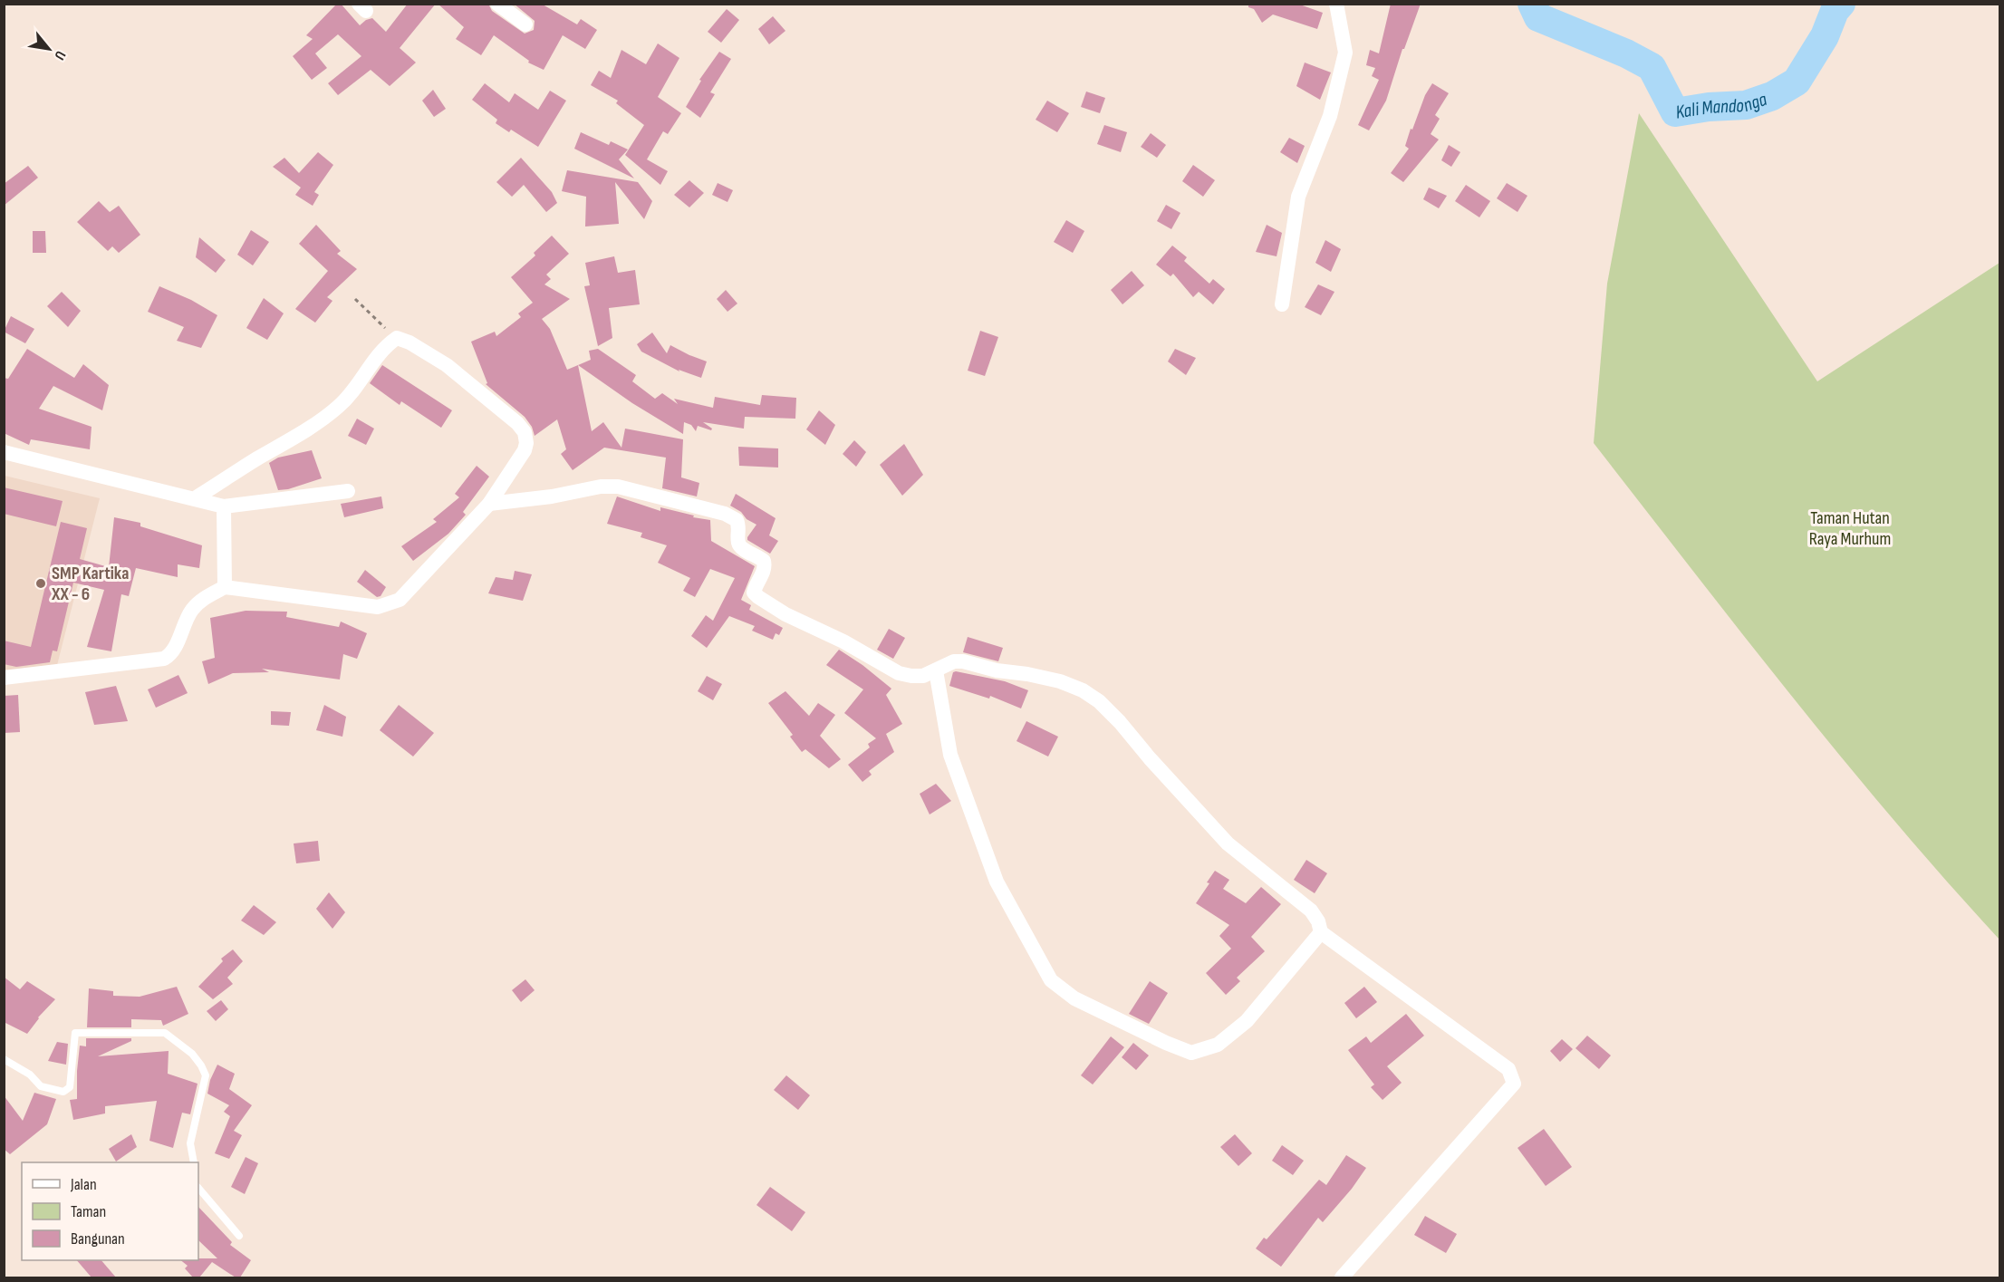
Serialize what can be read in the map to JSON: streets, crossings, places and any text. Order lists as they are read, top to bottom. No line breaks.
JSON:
{"water":["Kali Mandonga"],"parks":["Taman Hutan Raya Murhum"],"places":["SMP Kartika XX - 6"],"legend":["Jalan","Taman","Bangunan"],"north":"bottom right"}
